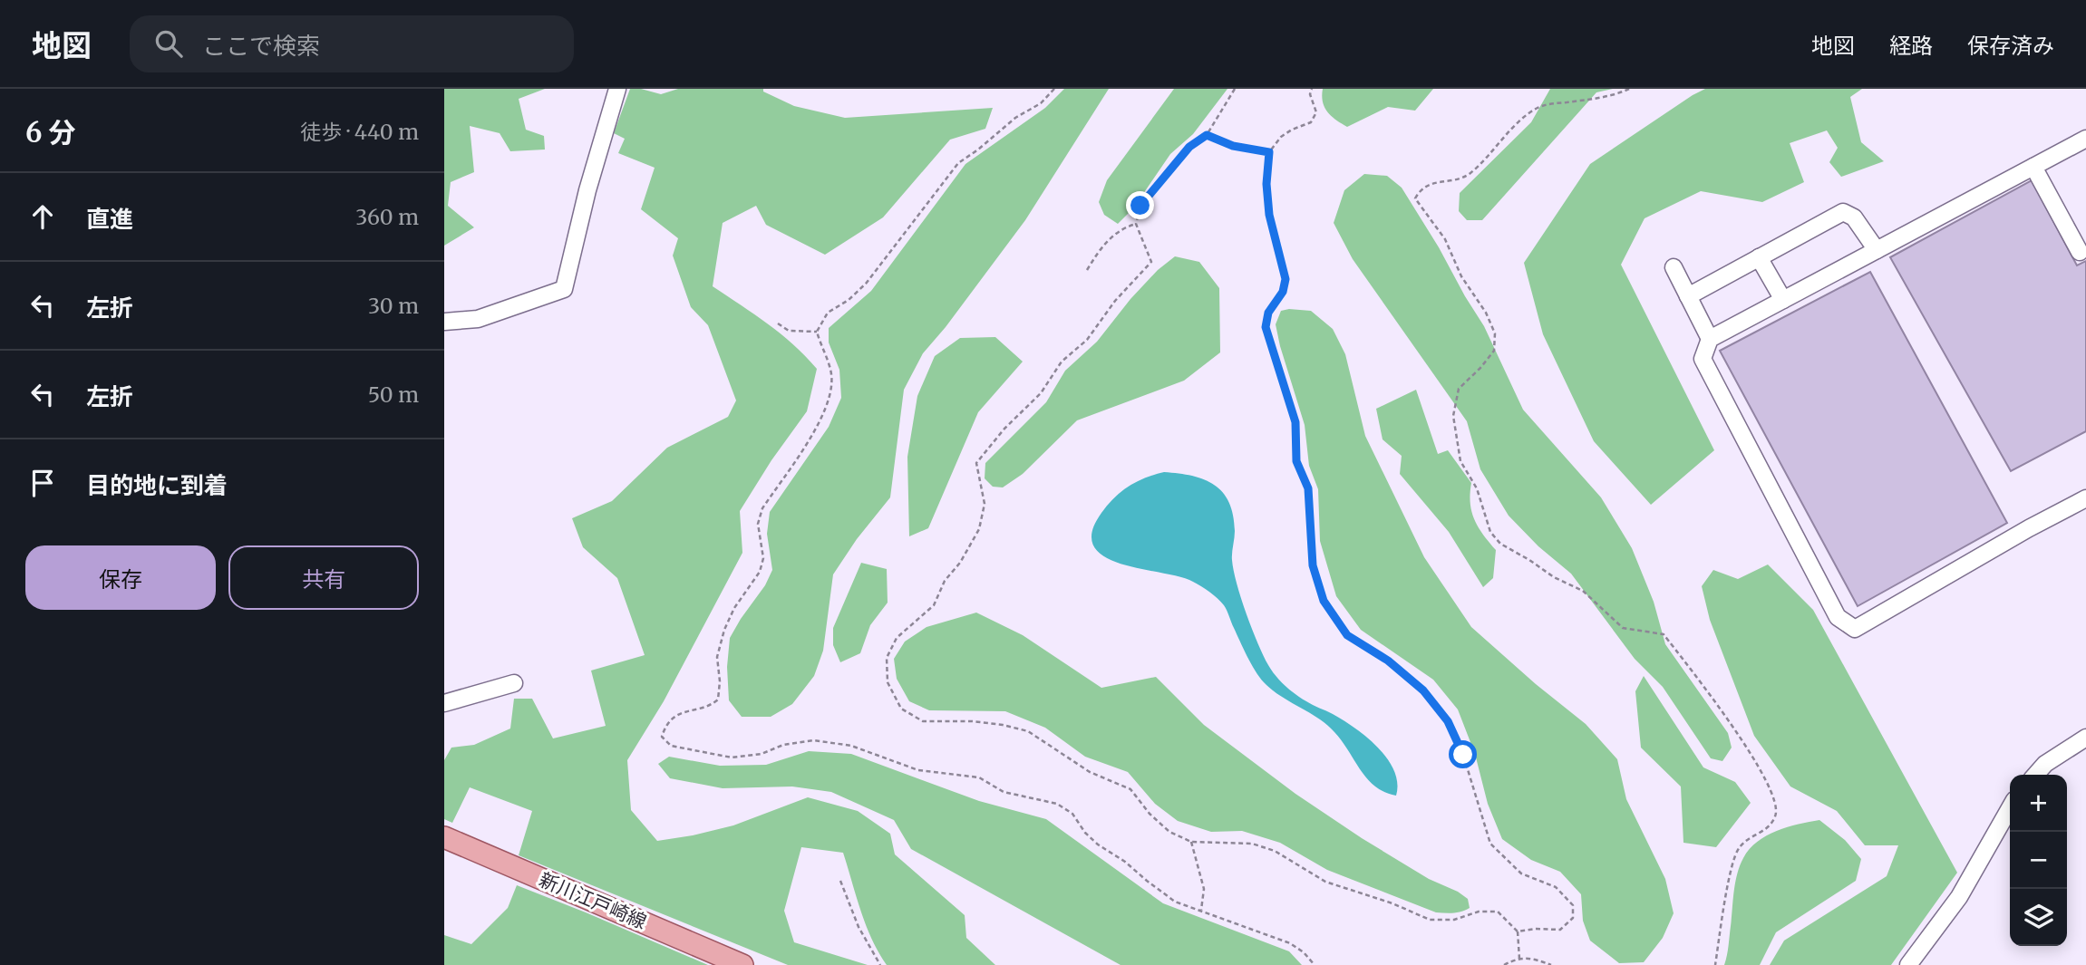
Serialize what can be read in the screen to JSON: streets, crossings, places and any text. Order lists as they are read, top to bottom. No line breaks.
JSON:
{"streets":{"main road":["新川江戸崎線"]},"page":{"header":"地図","search":"ここで検索","nav":["地図","経路","保存済み"],"heading":["6 分","徒歩 · 440 m"],"list":[["直進","360 m"],["左折","30 m"],["左折","50 m"],"目的地に到着"],"buttons":["保存","共有"],"map_buttons":["+","−"]}}
